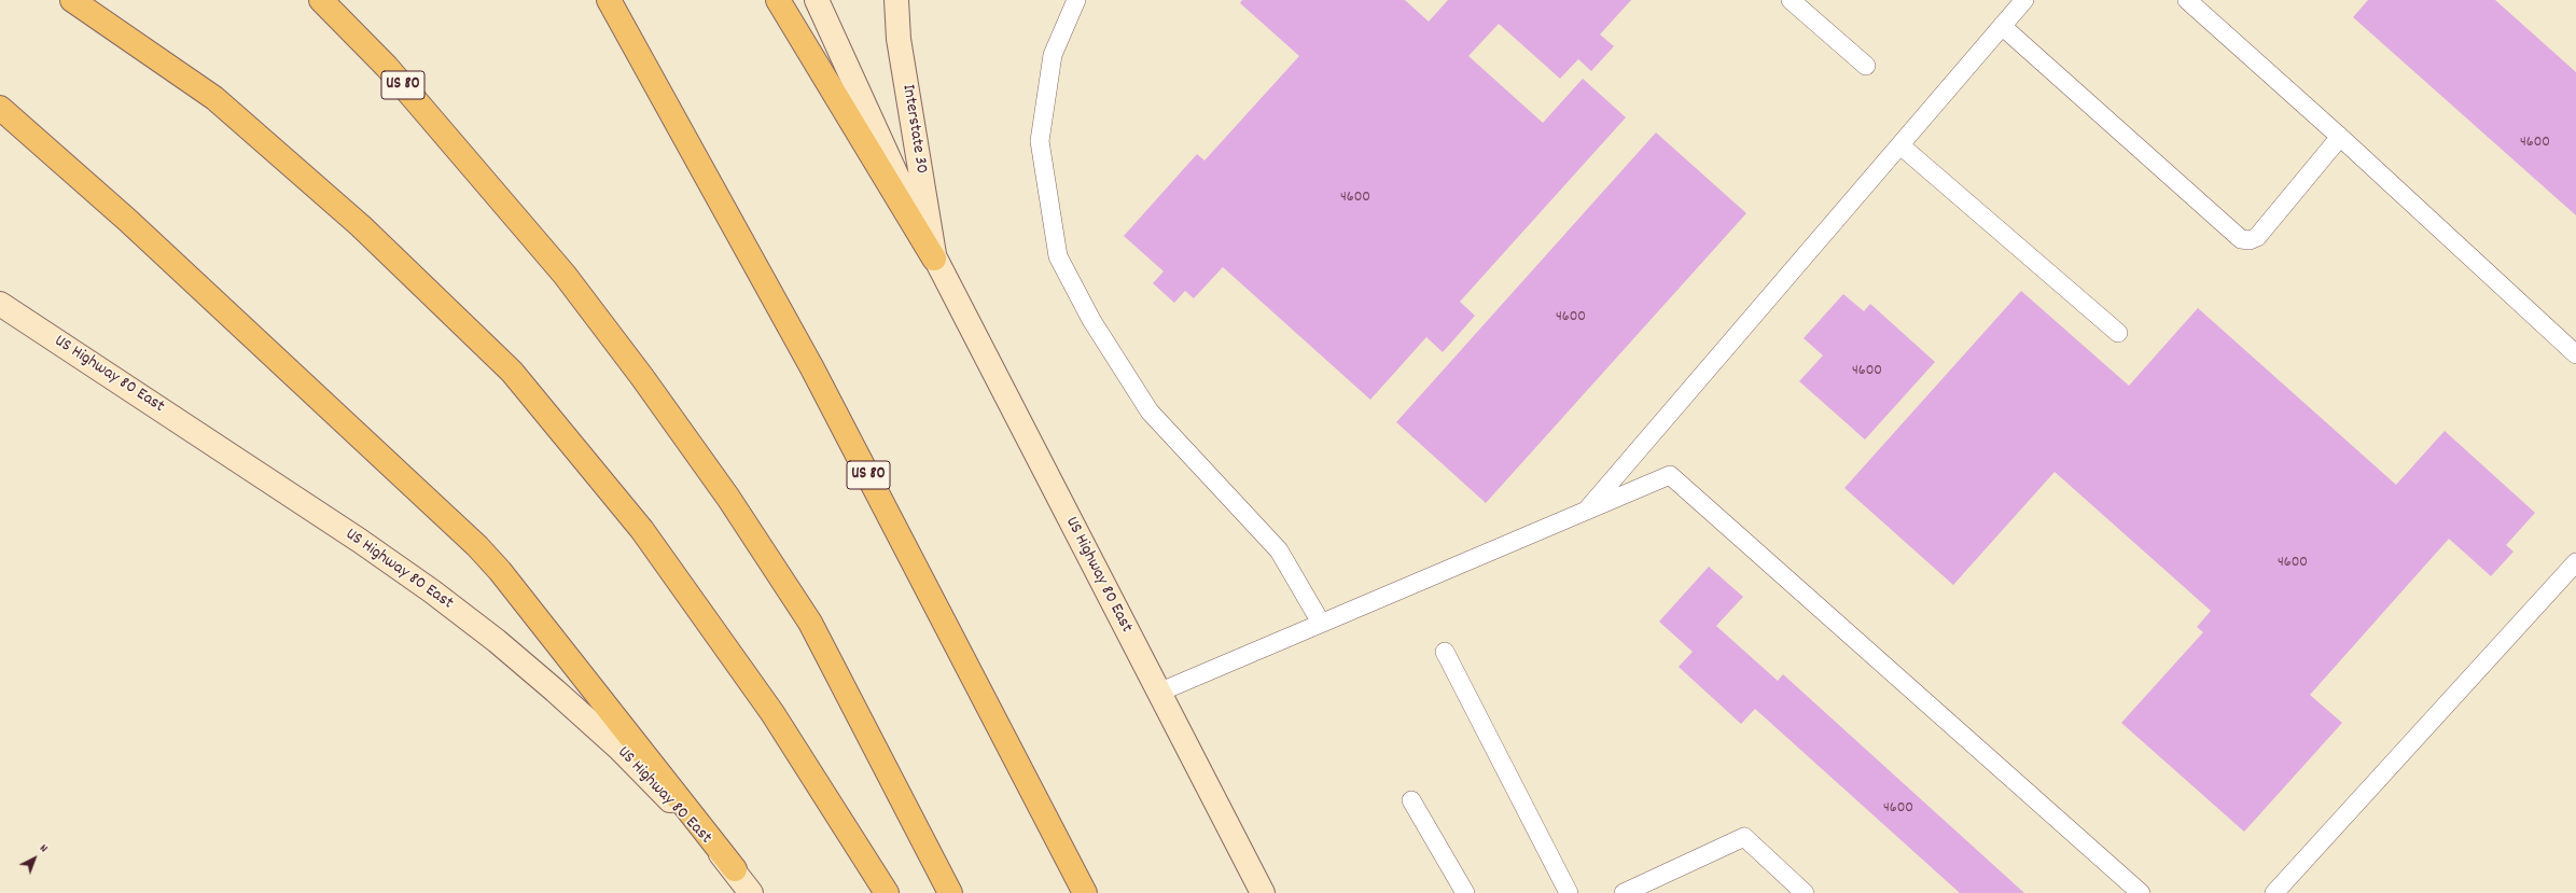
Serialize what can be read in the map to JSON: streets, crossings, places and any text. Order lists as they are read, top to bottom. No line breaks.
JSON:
{"streets":{"highway":["US 80"],"main road":["Interstate 30","US Highway 80 East"]},"crossings":[["Interstate 30","US Highway 80 East"]],"house_numbers":["4600","4600","4600","4600","4600","4600"],"north":"top right"}
